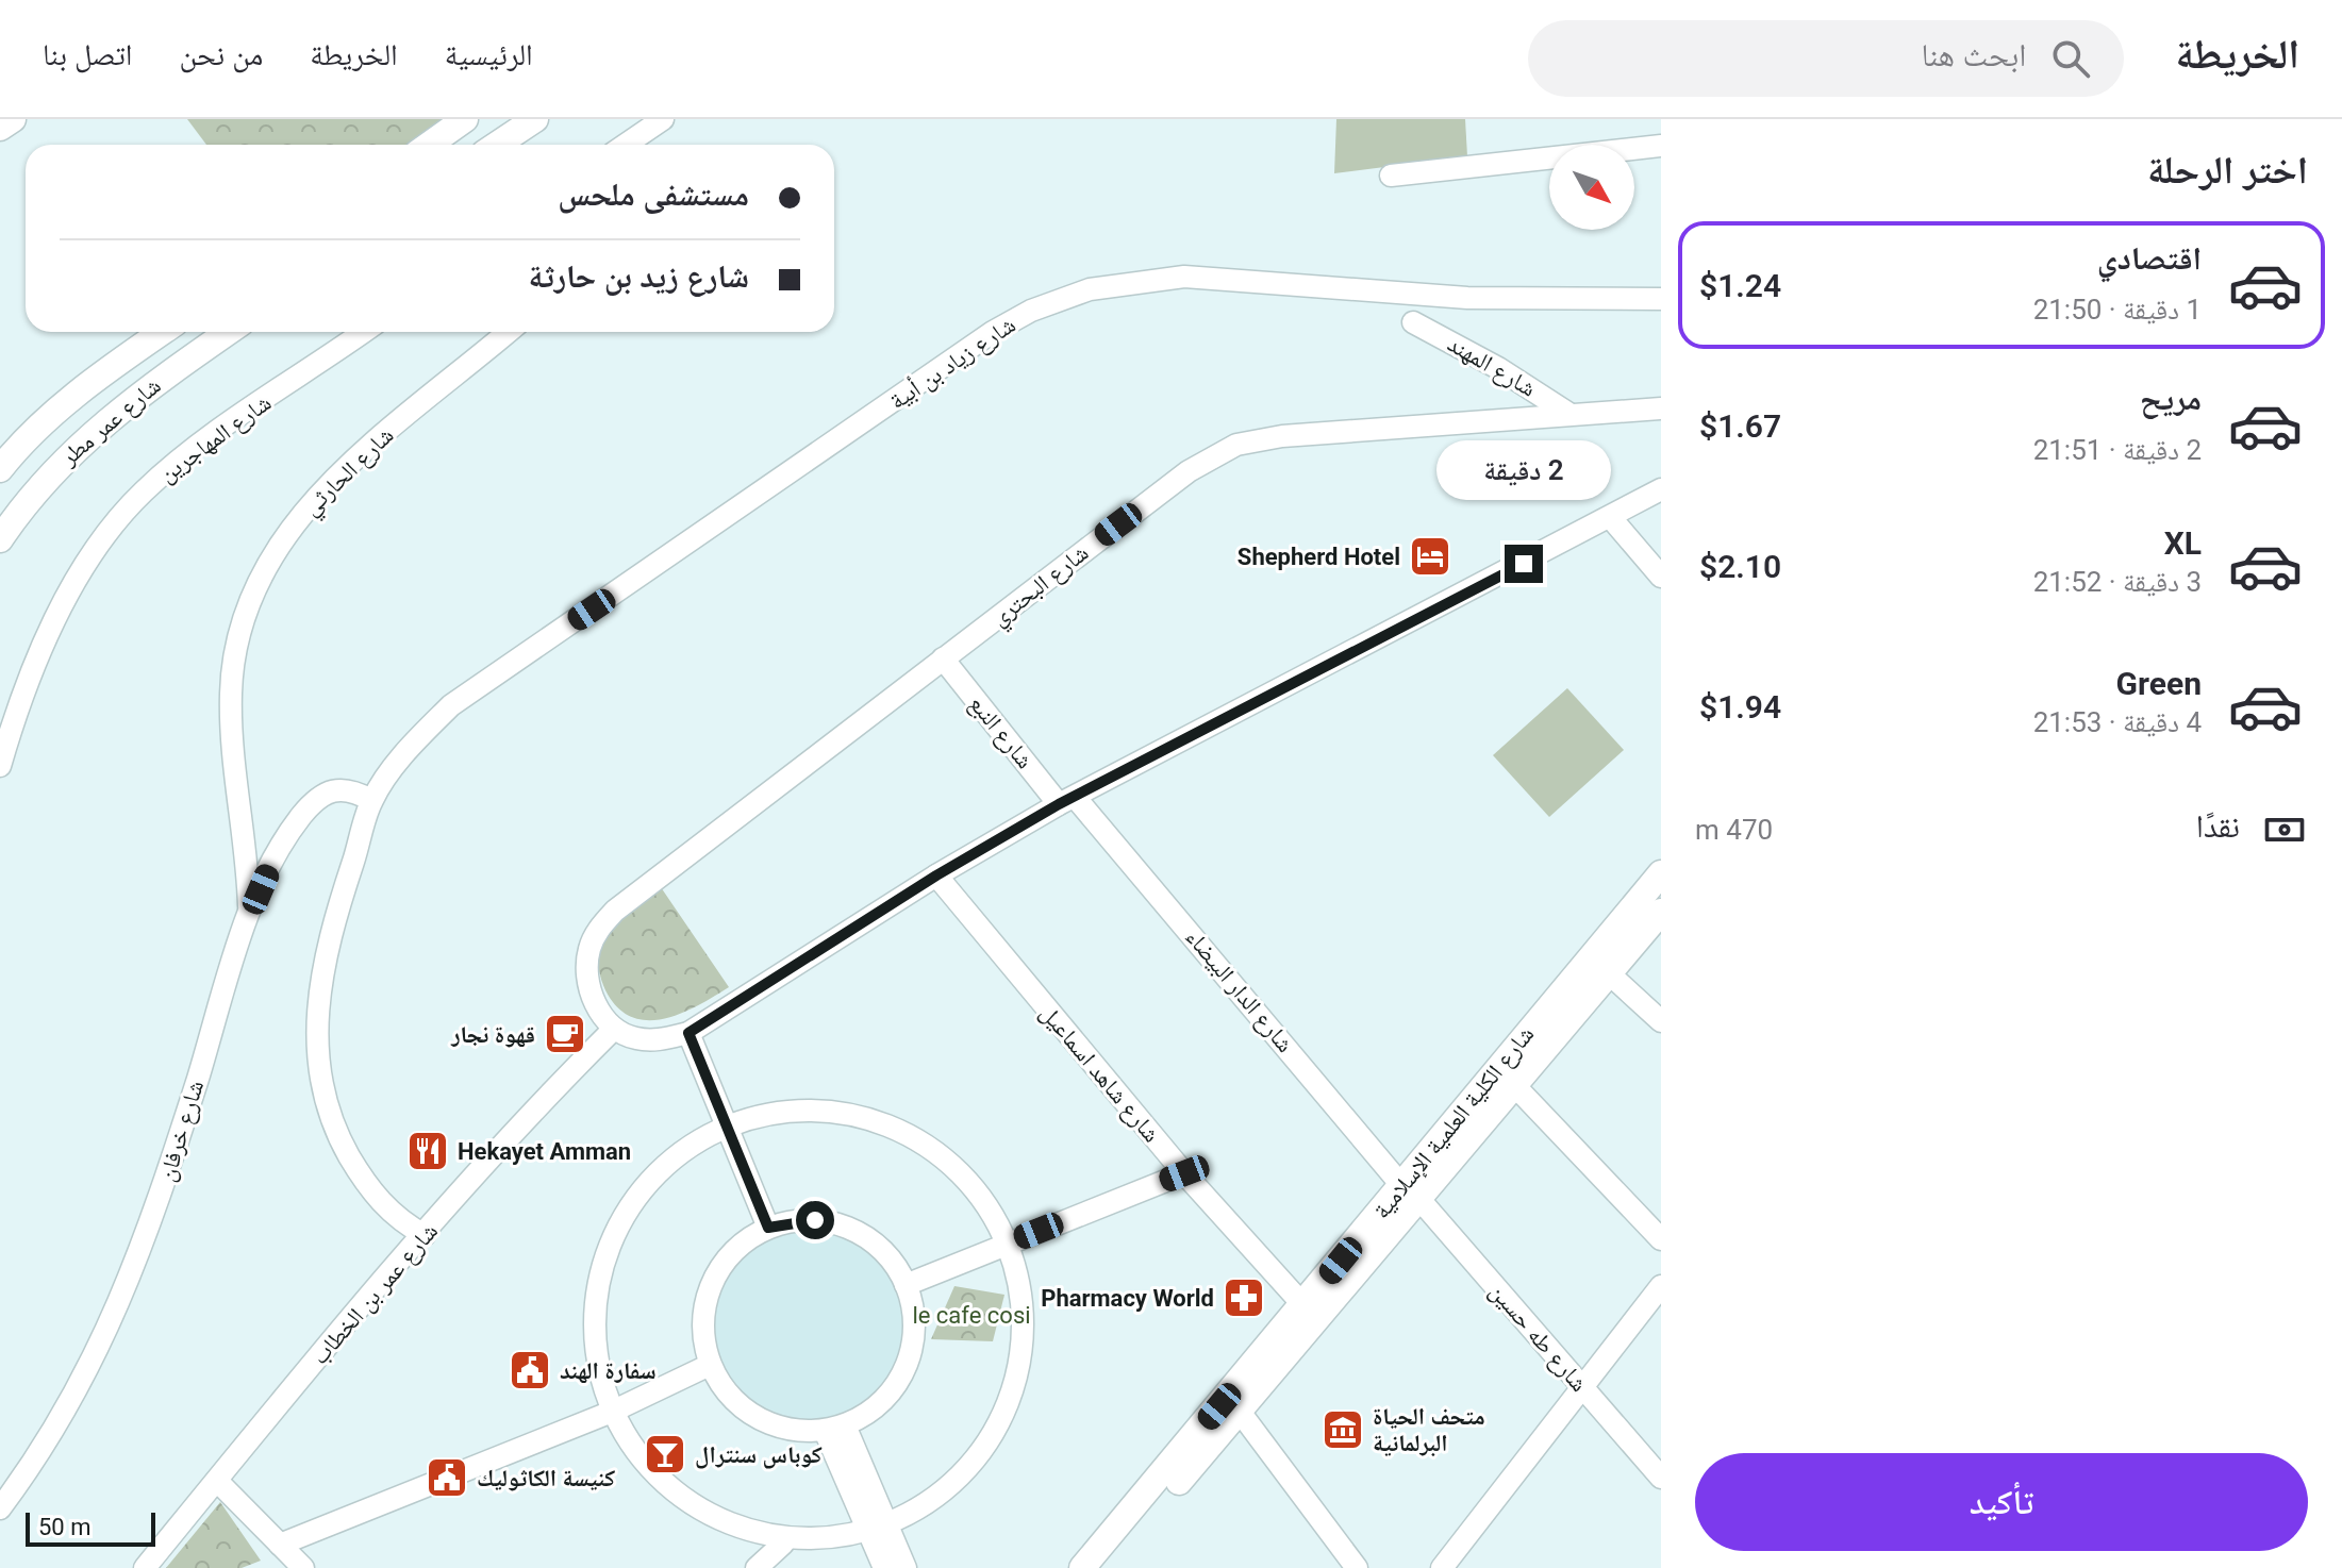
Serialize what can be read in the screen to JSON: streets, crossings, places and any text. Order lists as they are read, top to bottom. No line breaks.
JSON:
{"streets":{"main road":["شارع عمر مطر","شارع الكلية العلمية الإسلامية"],"street":["شارع زياد بن أبية","شارع المهند","شارع المهاجرين","شارع الحارثي","شارع البحتري","شارع النبع","شارع الدار البيضاء","شارع شاهد اسماعيل","شارع خرفان","شارع عمر بن الخطاب","شارع طه حسين"]},"crossings":[["شارع زياد بن أبية","شارع خرفان"],["شارع المهند","شارع البحتري"],["شارع الحارثي","شارع خرفان"],["شارع البحتري","شارع النبع"],["شارع البحتري","شارع عمر بن الخطاب"],["شارع النبع","شارع الدار البيضاء"],["شارع الدار البيضاء","شارع الكلية العلمية الإسلامية"],["شارع الدار البيضاء","شارع طه حسين"],["شارع شاهد اسماعيل","شارع الكلية العلمية الإسلامية"],["شارع الكلية العلمية الإسلامية","شارع طه حسين"]],"parks":["le cafe cosi"],"places":{"hotel":["Shepherd Hotel"],"cafe":["قهوة نجار"],"restaurant":["Hekayet Amman"],"pharmacy":["Pharmacy World"],"public building":["سفارة الهند","كنيسة الكاثوليك"],"museum":["متحف الحياة البرلمانية"],"bar":["كوباس سنترال"]},"scale_bar":"50 m","north":"bottom right","page":{"header":"الخريطة","search":"ابحث هنا","nav":["الرئيسية","الخريطة","من نحن","اتصل بنا"],"heading":"اختر الرحلة","banner":["مستشفى ملحس","شارع زيد بن حارثة"],"list":[{"name":"اقتصادي","note":"1 دقيقة · 21:50","value":"$1.24"},{"name":"مريح","note":"2 دقيقة · 21:51","value":"$1.67"},{"name":"XL","note":"3 دقيقة · 21:52","value":"$2.10"},{"name":"Green","note":"4 دقيقة · 21:53","value":"$1.94"}],"bubble":"2 دقيقة","pay":["نقدًا","470 m"],"buttons":"تأكيد","scale":"50 m"}}
